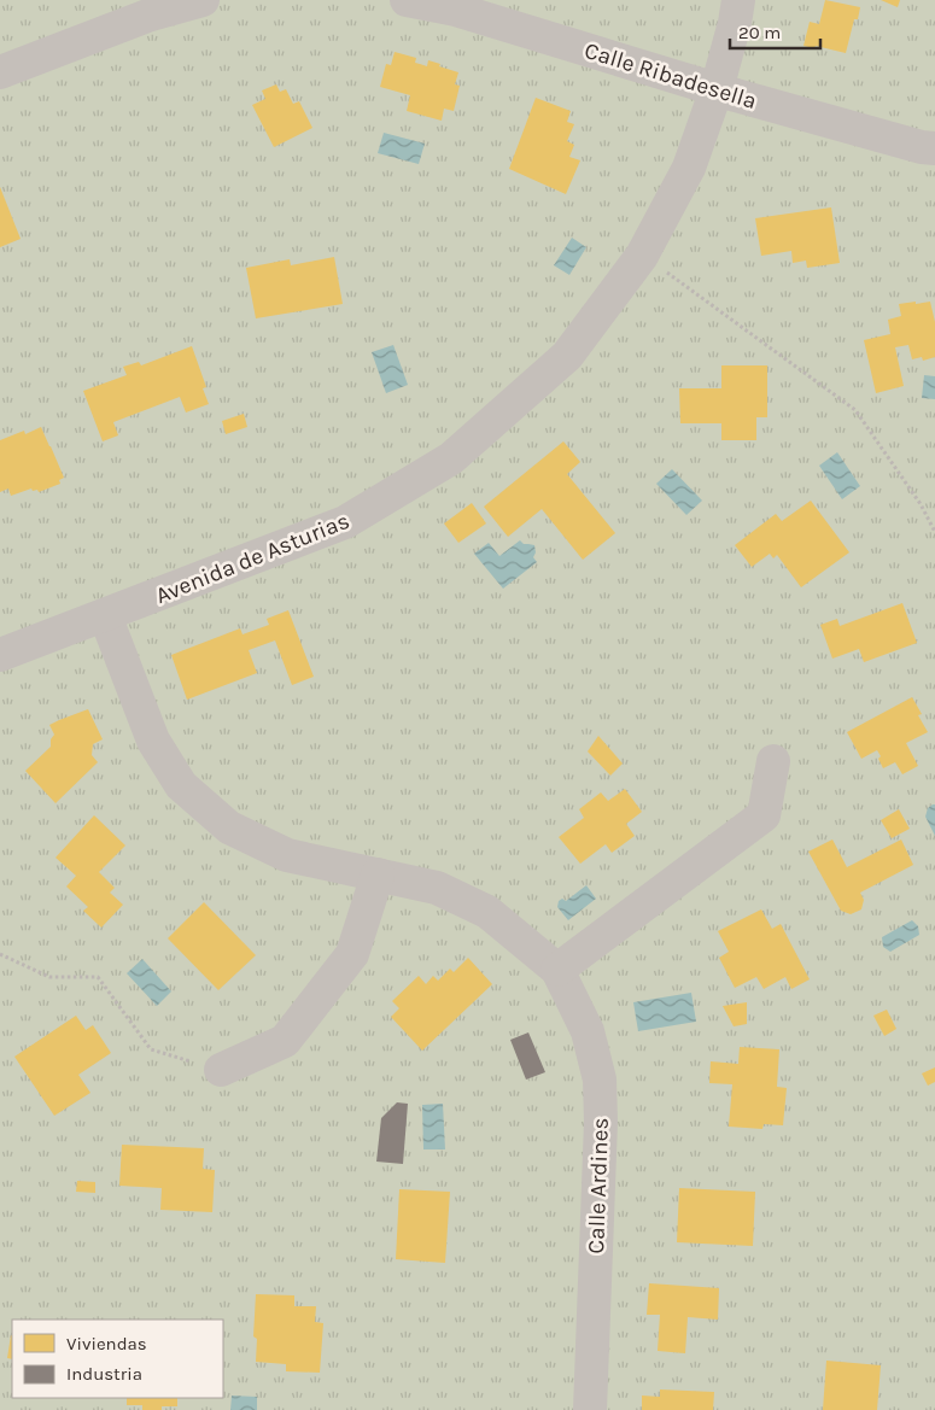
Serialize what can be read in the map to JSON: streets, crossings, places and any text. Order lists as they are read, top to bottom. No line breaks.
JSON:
{"streets":{"street":["Calle Ribadesella","Avenida de Asturias","Calle Ardines"]},"crossings":[["Calle Ribadesella","Avenida de Asturias"],["Avenida de Asturias","Calle Ardines"]],"legend":["Viviendas","Industria"],"scale_bar":"20 m"}
